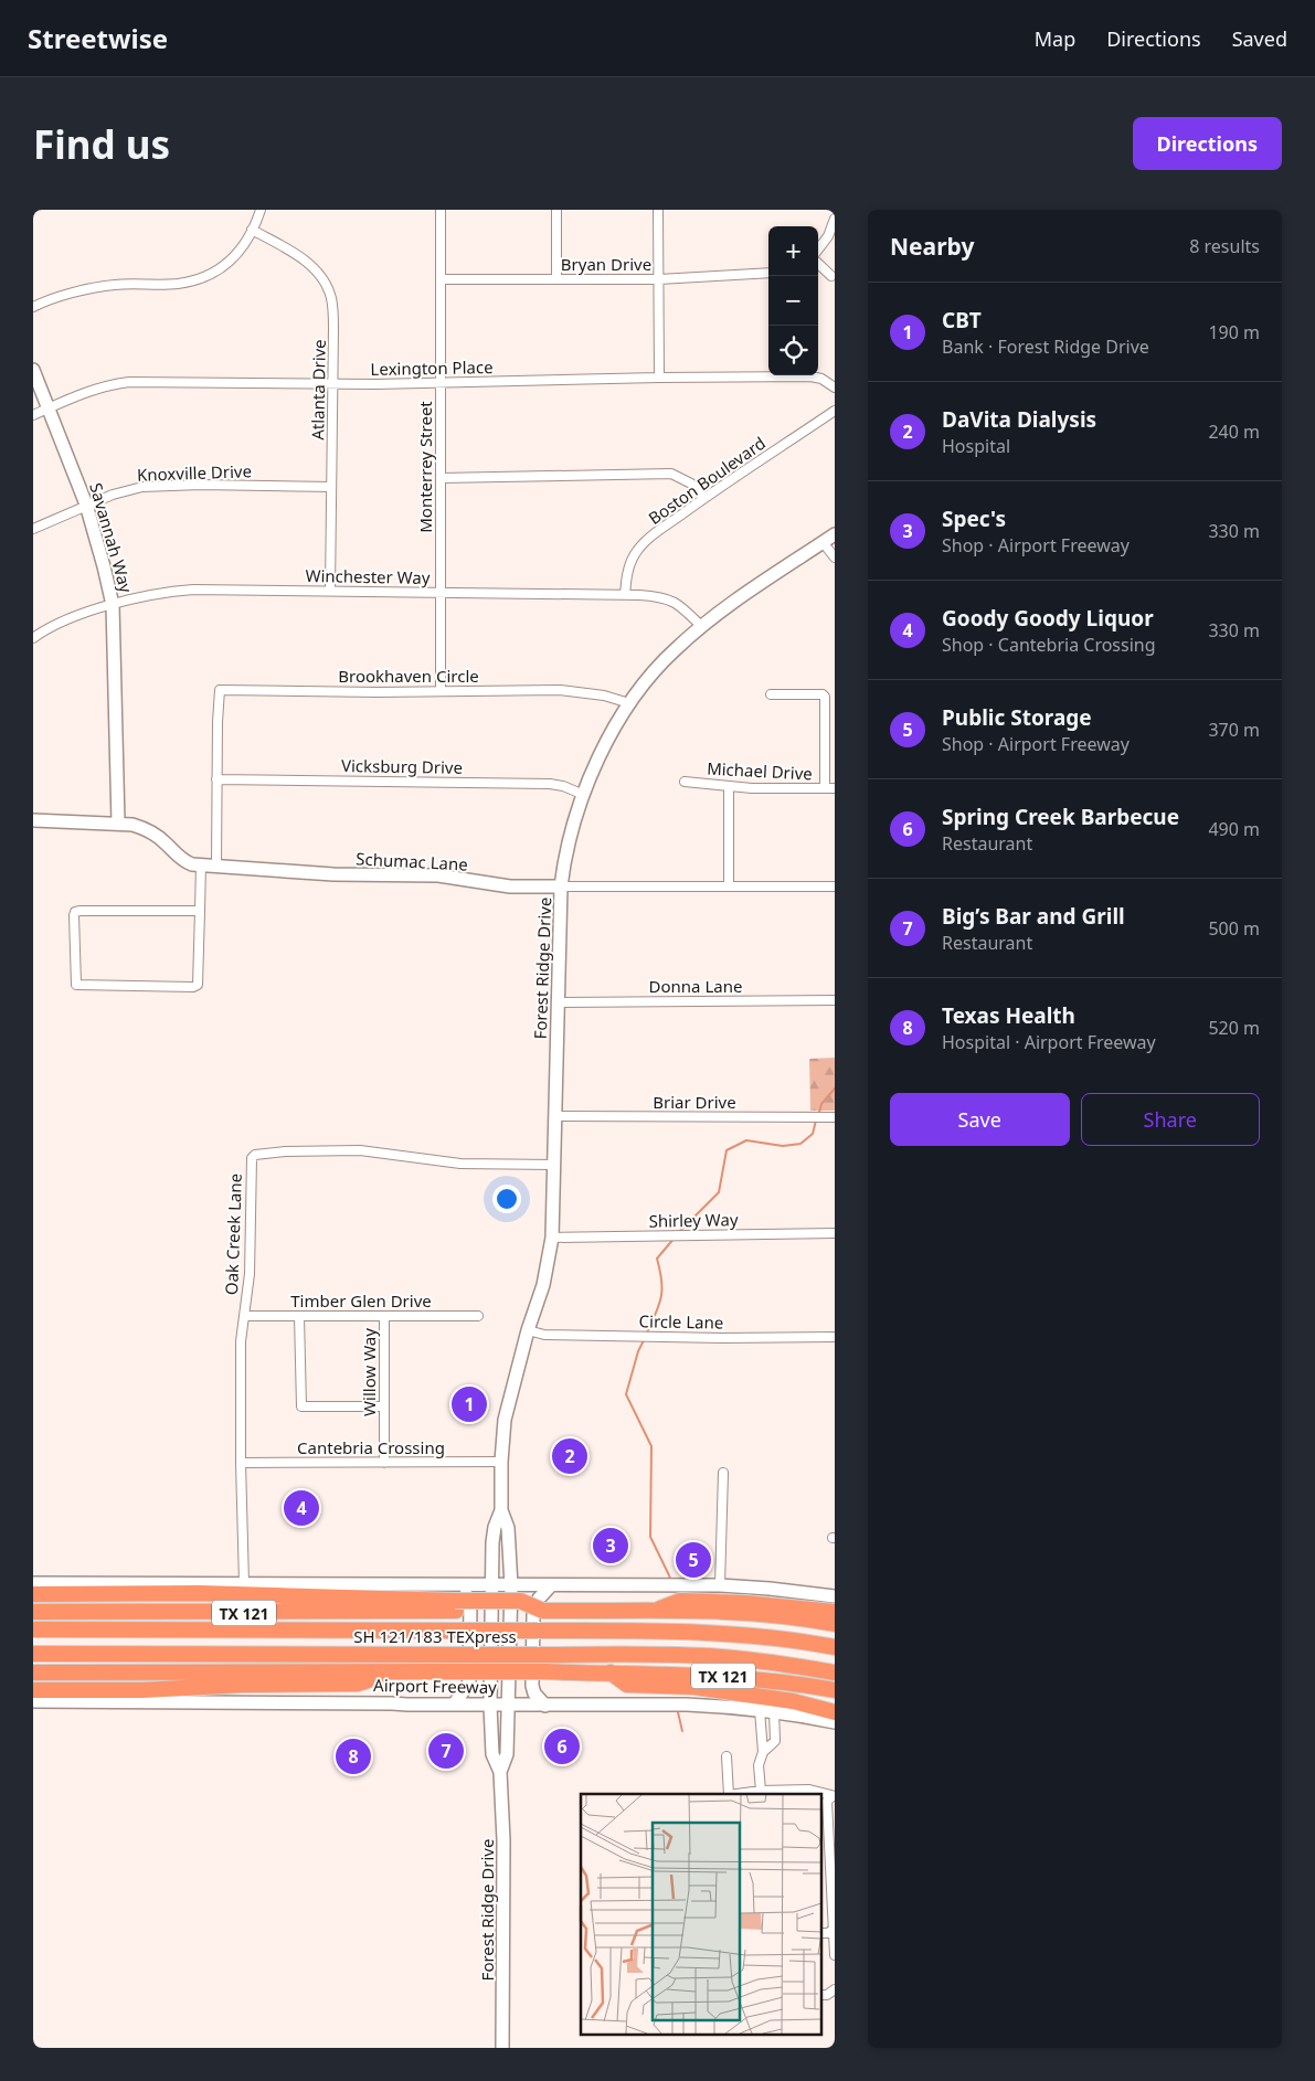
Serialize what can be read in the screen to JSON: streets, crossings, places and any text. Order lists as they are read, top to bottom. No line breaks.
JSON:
{"streets":{"highway":["TX 121","SH 121/183 TEXpress","Airport Freeway"],"main road":["Savannah Way","Schumac Lane","Forest Ridge Drive"],"street":["Bryan Drive","Lexington Place","Atlanta Drive","Monterrey Street","Knoxville Drive","Boston Boulevard","Winchester Way","Brookhaven Circle","Vicksburg Drive","Michael Drive","Donna Lane","Briar Drive","Shirley Way","Oak Creek Lane","Timber Glen Drive","Circle Lane","Willow Way","Cantebria Crossing"]},"crossings":[["Bryan Drive","Monterrey Street"],["Lexington Place","Atlanta Drive"],["Lexington Place","Monterrey Street"],["Lexington Place","Savannah Way"],["Atlanta Drive","Knoxville Drive"],["Atlanta Drive","Winchester Way"],["Monterrey Street","Winchester Way"],["Monterrey Street","Brookhaven Circle"],["Knoxville Drive","Savannah Way"],["Boston Boulevard","Winchester Way"],["Savannah Way","Winchester Way"],["Savannah Way","Schumac Lane"],["Winchester Way","Forest Ridge Drive"],["Brookhaven Circle","Vicksburg Drive"],["Brookhaven Circle","Forest Ridge Drive"],["Vicksburg Drive","Forest Ridge Drive"],["Schumac Lane","Forest Ridge Drive"],["Forest Ridge Drive","Donna Lane"],["Forest Ridge Drive","Briar Drive"],["Forest Ridge Drive","Shirley Way"],["Forest Ridge Drive","Oak Creek Lane"],["Forest Ridge Drive","Circle Lane"],["Forest Ridge Drive","Cantebria Crossing"],["Forest Ridge Drive","Airport Freeway"],["Oak Creek Lane","Timber Glen Drive"],["Oak Creek Lane","Cantebria Crossing"],["Timber Glen Drive","Willow Way"],["Willow Way","Cantebria Crossing"]],"page":{"header":"Streetwise","nav":["Map","Directions","Saved"],"buttons":["Directions",["Save","Share"]],"title":"Find us","heading":["Nearby","8 results"],"map_buttons":["+","−"],"list":[{"mark":"1","name":"CBT","note":"Bank · Forest Ridge Drive","value":"190 m"},{"mark":"2","name":"DaVita Dialysis","note":"Hospital","value":"240 m"},{"mark":"3","name":"Spec's","note":"Shop · Airport Freeway","value":"330 m"},{"mark":"4","name":"Goody Goody Liquor","note":"Shop · Cantebria Crossing","value":"330 m"},{"mark":"5","name":"Public Storage","note":"Shop · Airport Freeway","value":"370 m"},{"mark":"6","name":"Spring Creek Barbecue","note":"Restaurant","value":"490 m"},{"mark":"7","name":"Big’s Bar and Grill","note":"Restaurant","value":"500 m"},{"mark":"8","name":"Texas Health","note":"Hospital · Airport Freeway","value":"520 m"}],"pins":["1","2","4","3","5","6","7","8"]}}
